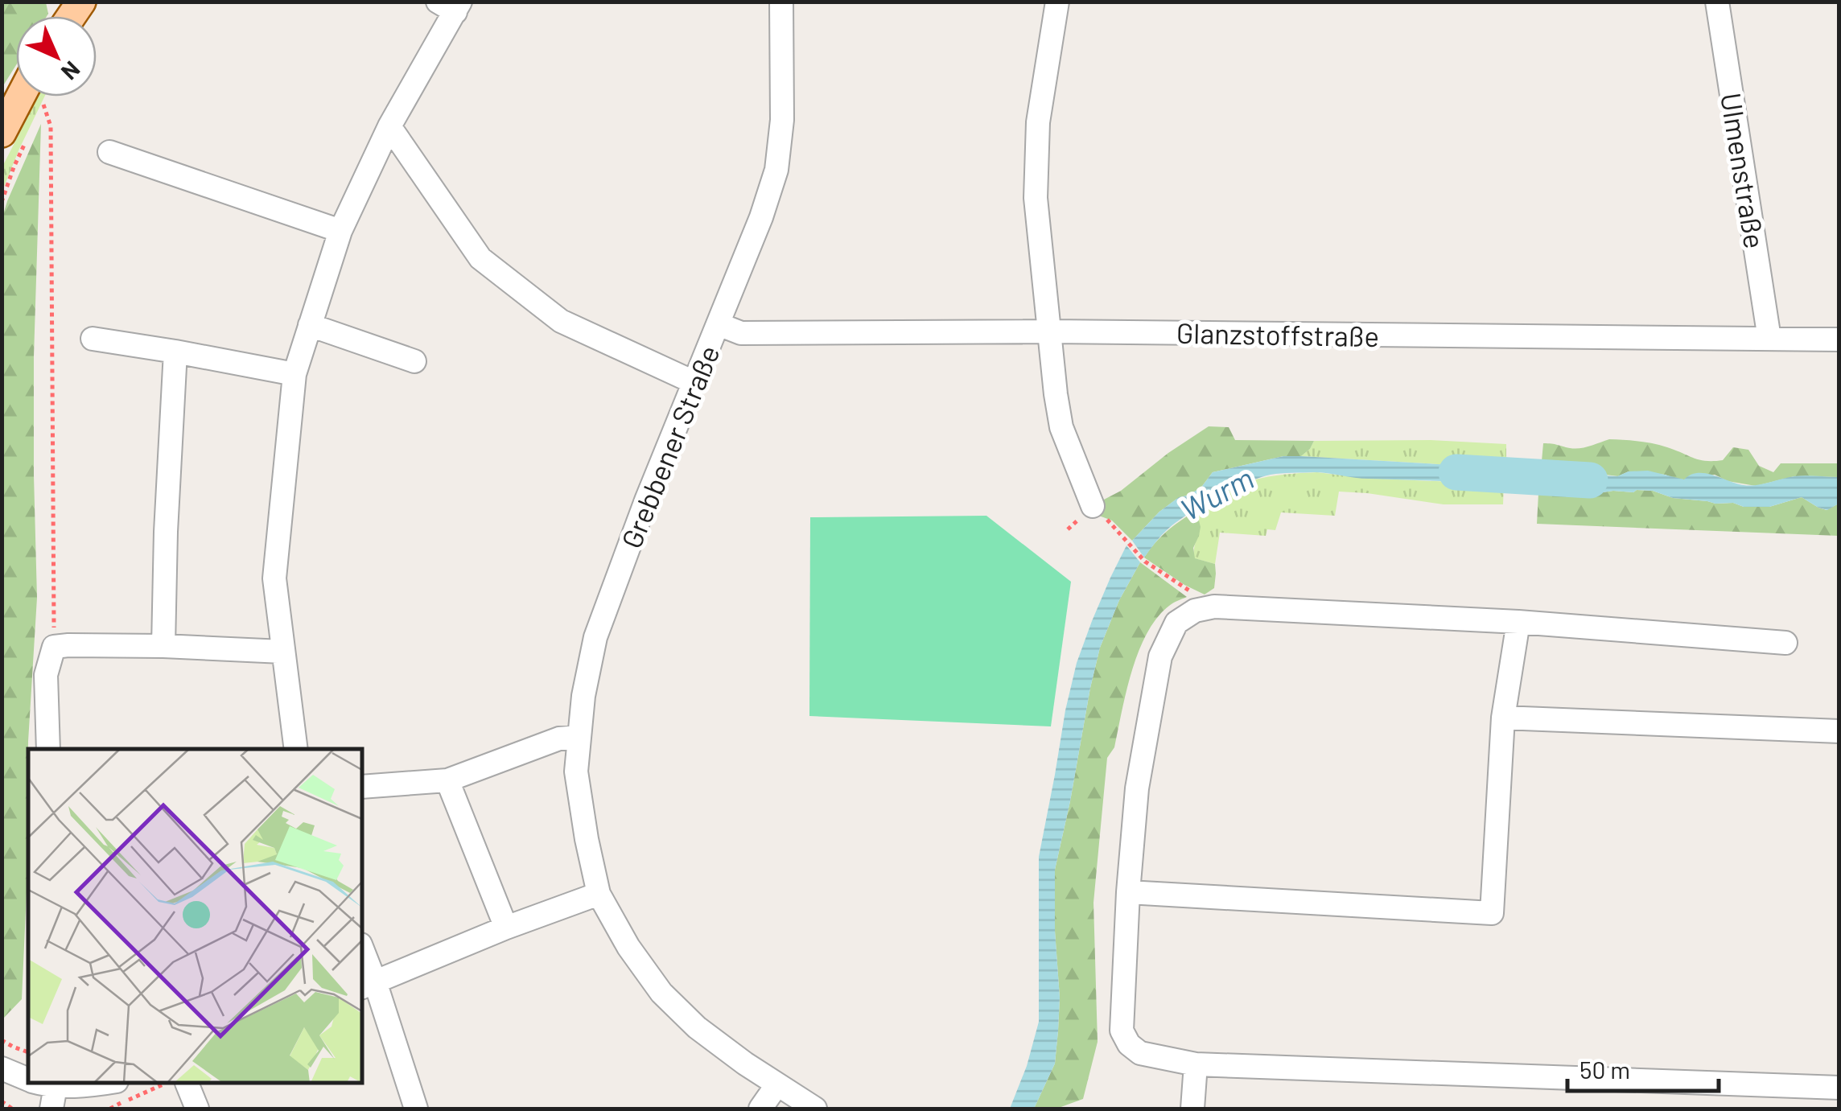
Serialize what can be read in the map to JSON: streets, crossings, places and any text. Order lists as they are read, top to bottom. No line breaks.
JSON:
{"streets":{"street":["Ulmenstraße","Glanzstoffstraße","Grebbener Straße"]},"crossings":[["Ulmenstraße","Glanzstoffstraße"],["Glanzstoffstraße","Grebbener Straße"]],"water":["Wurm"],"scale_bar":"50 m","north":"bottom right"}
